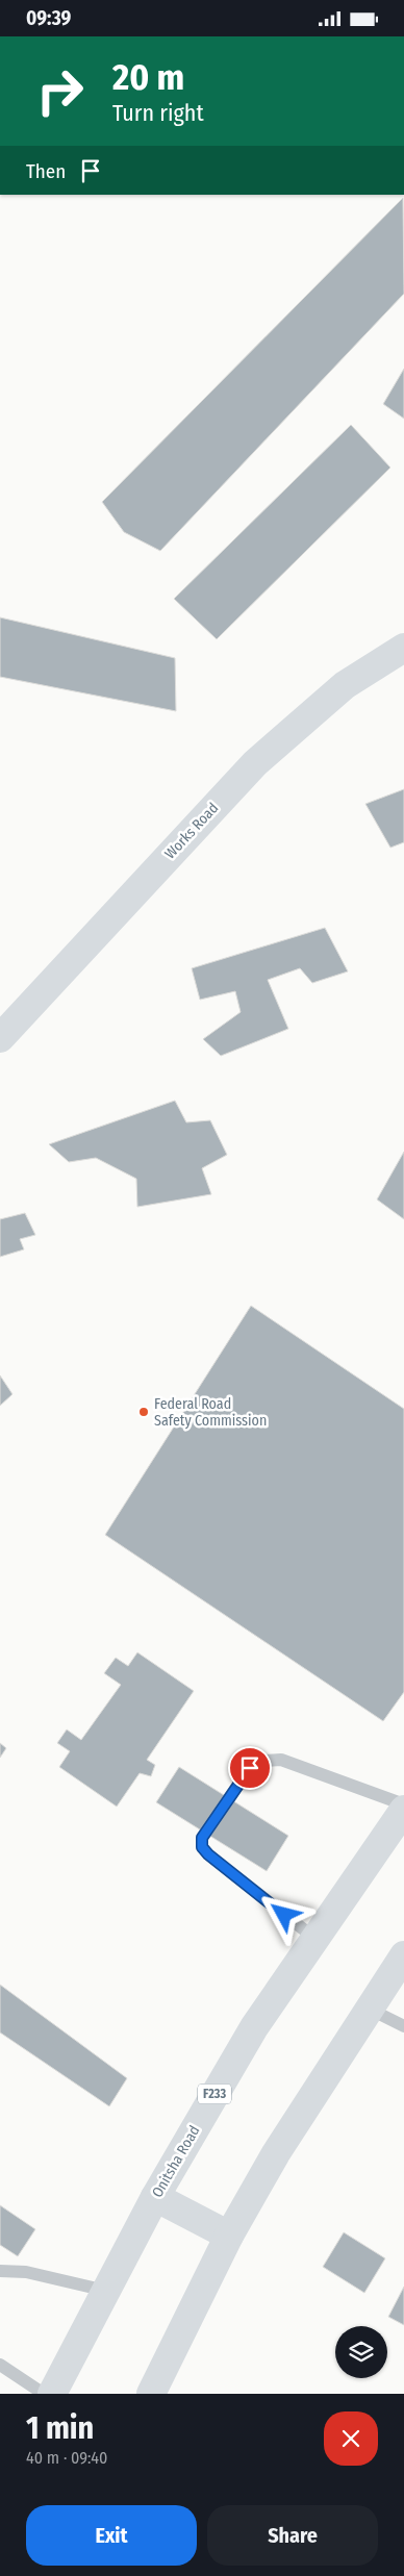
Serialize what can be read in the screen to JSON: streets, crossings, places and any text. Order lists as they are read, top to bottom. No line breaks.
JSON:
{"streets":{"main road":["Works Road","F233","Onitsha Road"]},"places":["Federal Road Safety Commission"],"page":{"status":"09:39","turn":["20 m","Turn right"],"then":"Then","heading":["1 min","40 m · 09:40"],"buttons":["Exit","Share"]}}
